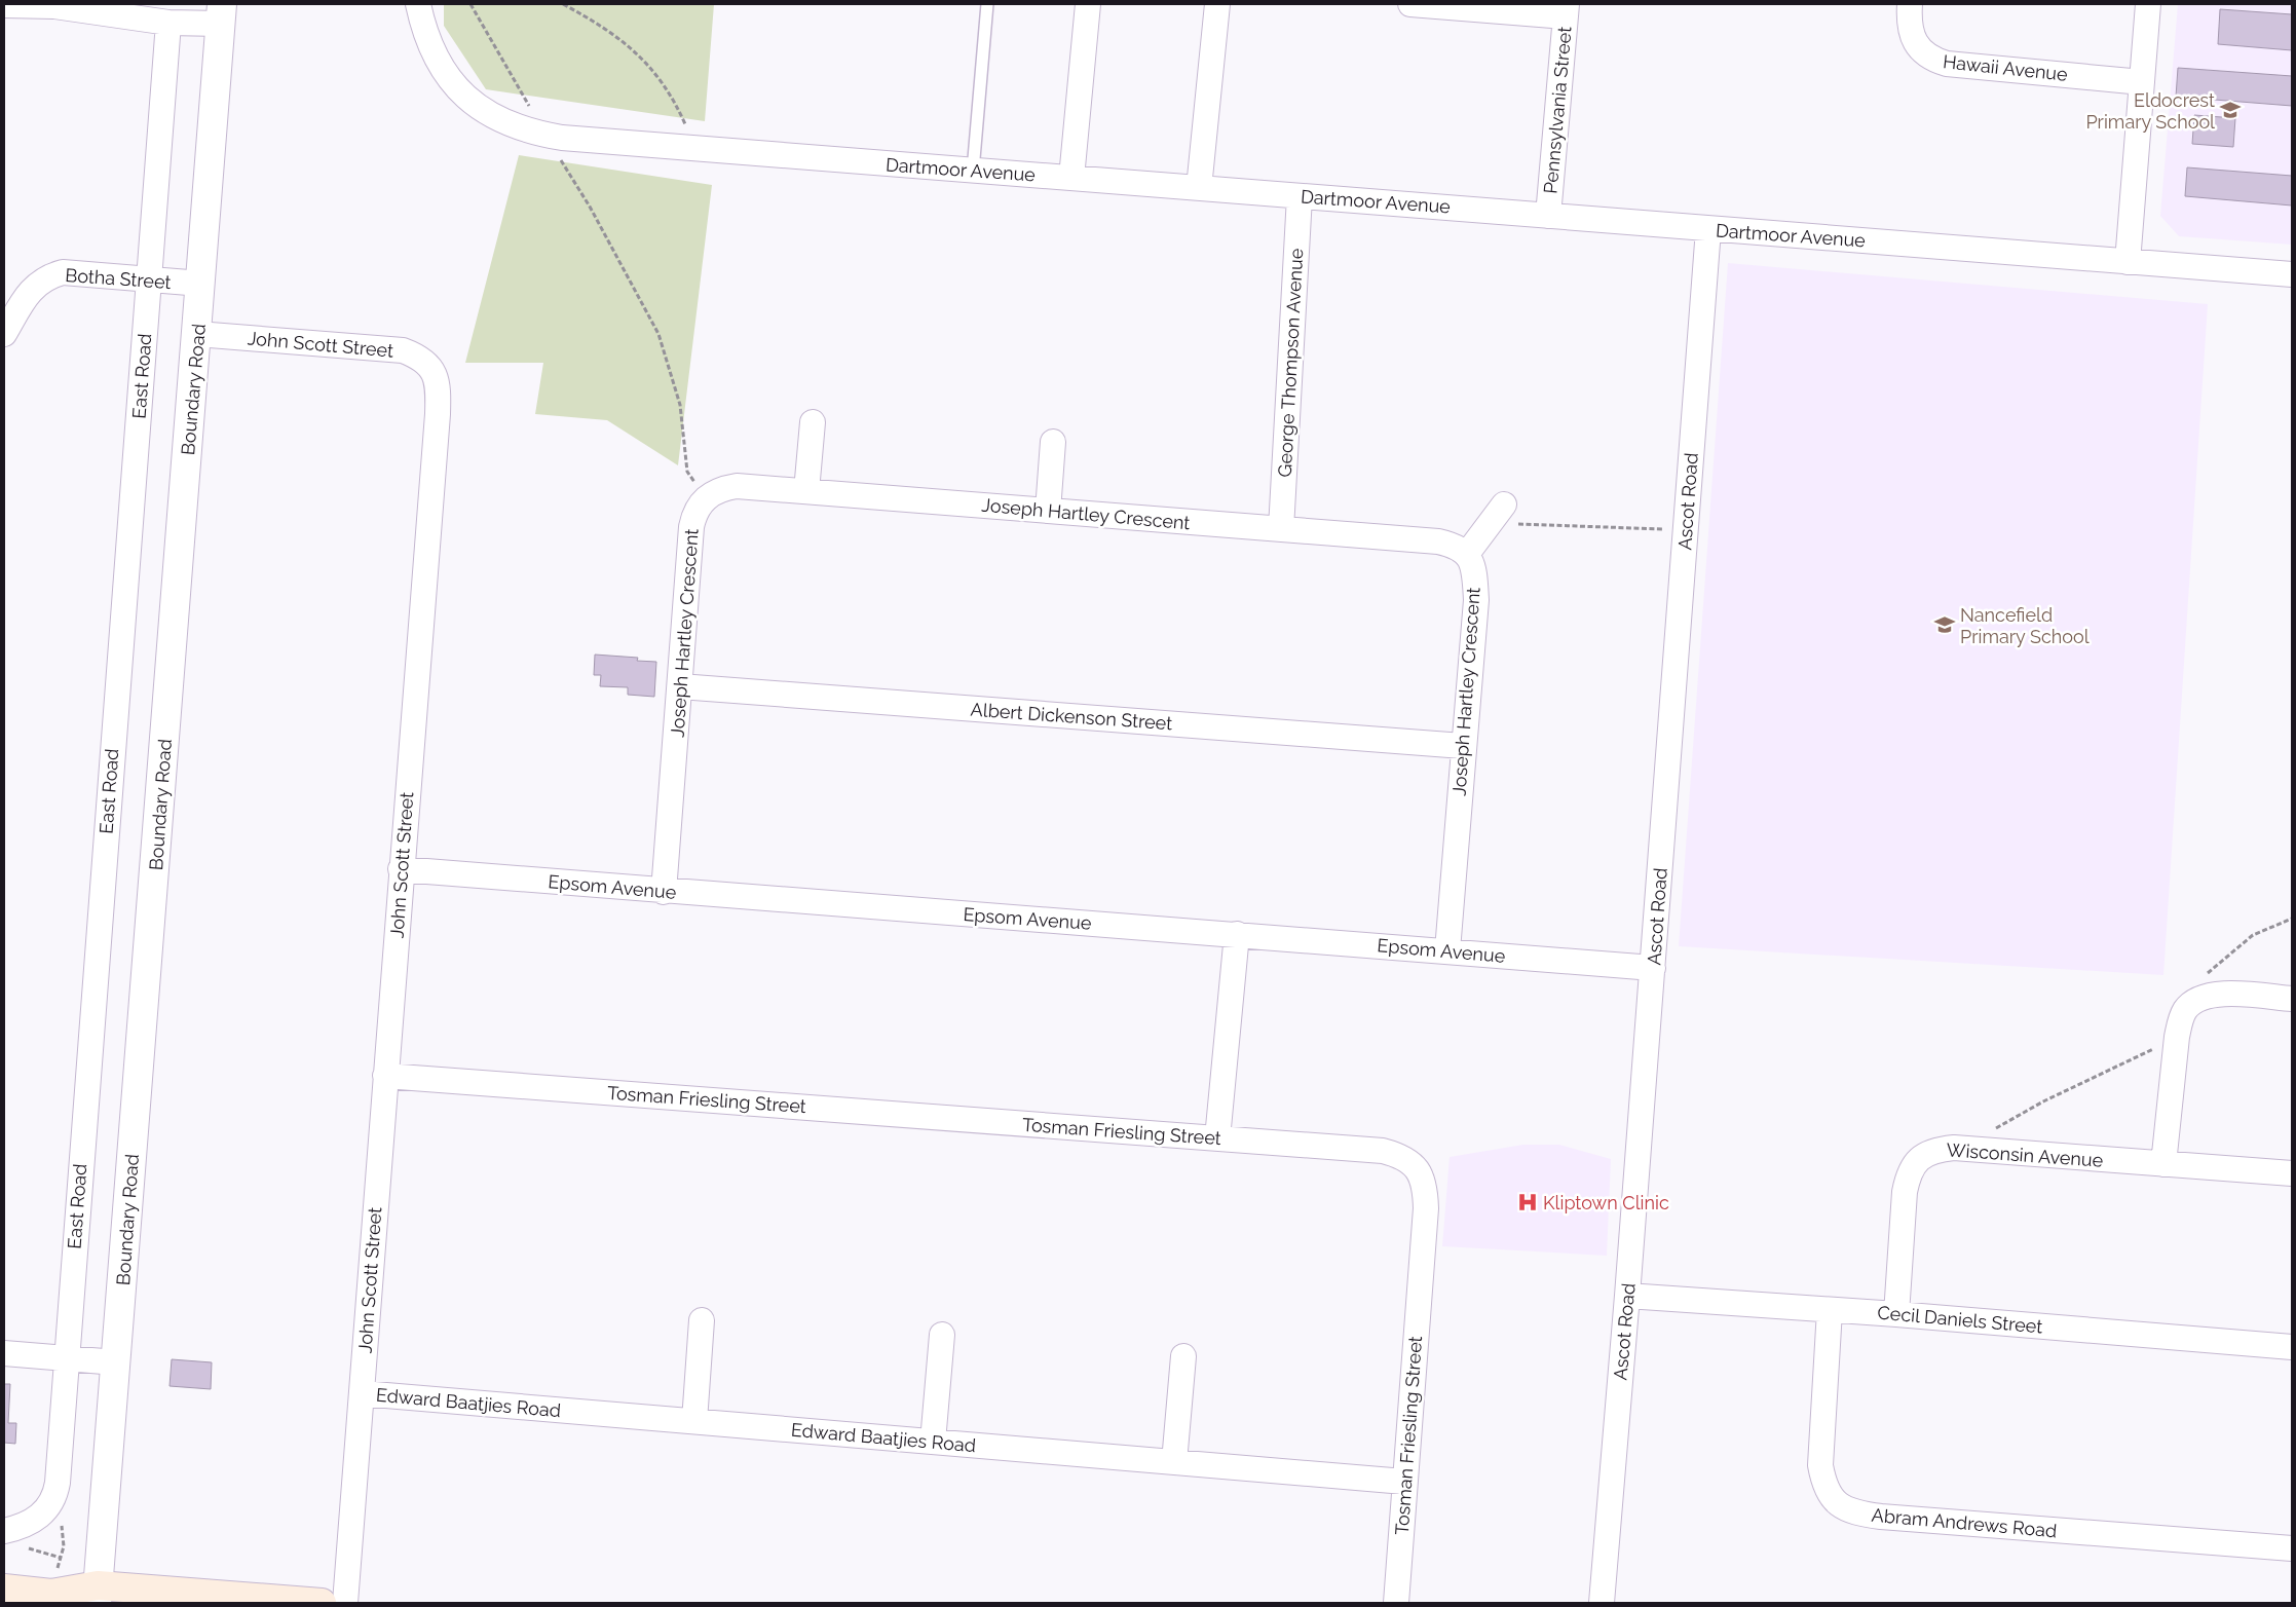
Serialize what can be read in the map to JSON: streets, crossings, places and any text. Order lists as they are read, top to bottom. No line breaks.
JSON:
{"streets":{"street":["Hawaii Avenue","Pennsylvania Street","Dartmoor Avenue","Botha Street","John Scott Street","George Thompson Avenue","East Road","Boundary Road","Ascot Road","Joseph Hartley Crescent","Albert Dickenson Street","Epsom Avenue","Tosman Friesling Street","Wisconsin Avenue","Cecil Daniels Street","Edward Baatjies Road","Abram Andrews Road"]},"crossings":[["Pennsylvania Street","Dartmoor Avenue"],["Dartmoor Avenue","George Thompson Avenue"],["Dartmoor Avenue","Ascot Road"],["Botha Street","East Road"],["Botha Street","Boundary Road"],["John Scott Street","Boundary Road"],["John Scott Street","Epsom Avenue"],["John Scott Street","Tosman Friesling Street"],["John Scott Street","Edward Baatjies Road"],["George Thompson Avenue","Joseph Hartley Crescent"],["East Road","Boundary Road"],["Ascot Road","Epsom Avenue"],["Ascot Road","Cecil Daniels Street"],["Joseph Hartley Crescent","Albert Dickenson Street"],["Joseph Hartley Crescent","Epsom Avenue"],["Tosman Friesling Street","Edward Baatjies Road"],["Wisconsin Avenue","Cecil Daniels Street"],["Cecil Daniels Street","Abram Andrews Road"]],"places":{"school or university":["Eldocrest Primary School","Nancefield Primary School"],"hospital":["Kliptown Clinic"]}}
